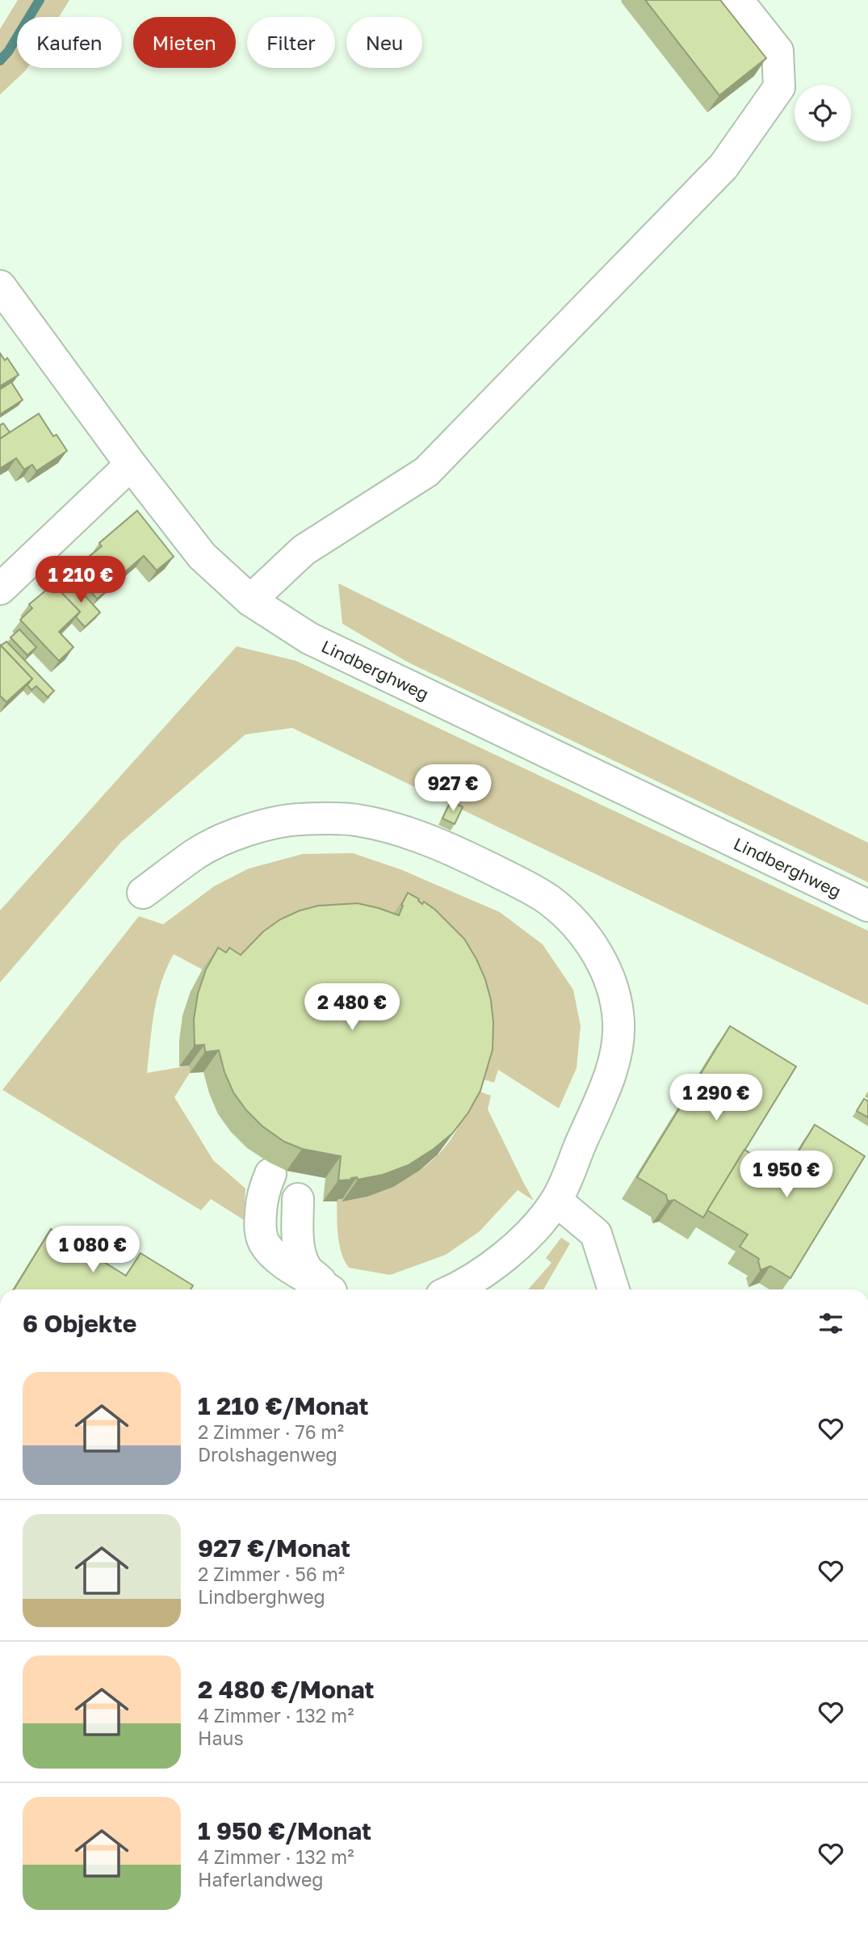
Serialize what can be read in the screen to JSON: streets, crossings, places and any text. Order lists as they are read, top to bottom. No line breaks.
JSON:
{"streets":{"street":["Lindberghweg"]},"page":{"chip":["Kaufen","Mieten","Filter","Neu"],"price":["1 210 €","927 €","2 480 €","1 290 €","1 950 €","1 080 €"],"heading":"6 Objekte","list":[{"name":"1 210 €/Monat","note":"2 Zimmer · 76 m² · Drolshagenweg"},{"name":"927 €/Monat","note":"2 Zimmer · 56 m² · Lindberghweg"},{"name":"2 480 €/Monat","note":"4 Zimmer · 132 m² · Haus"},{"name":"1 950 €/Monat","note":"4 Zimmer · 132 m² · Haferlandweg"}]}}
